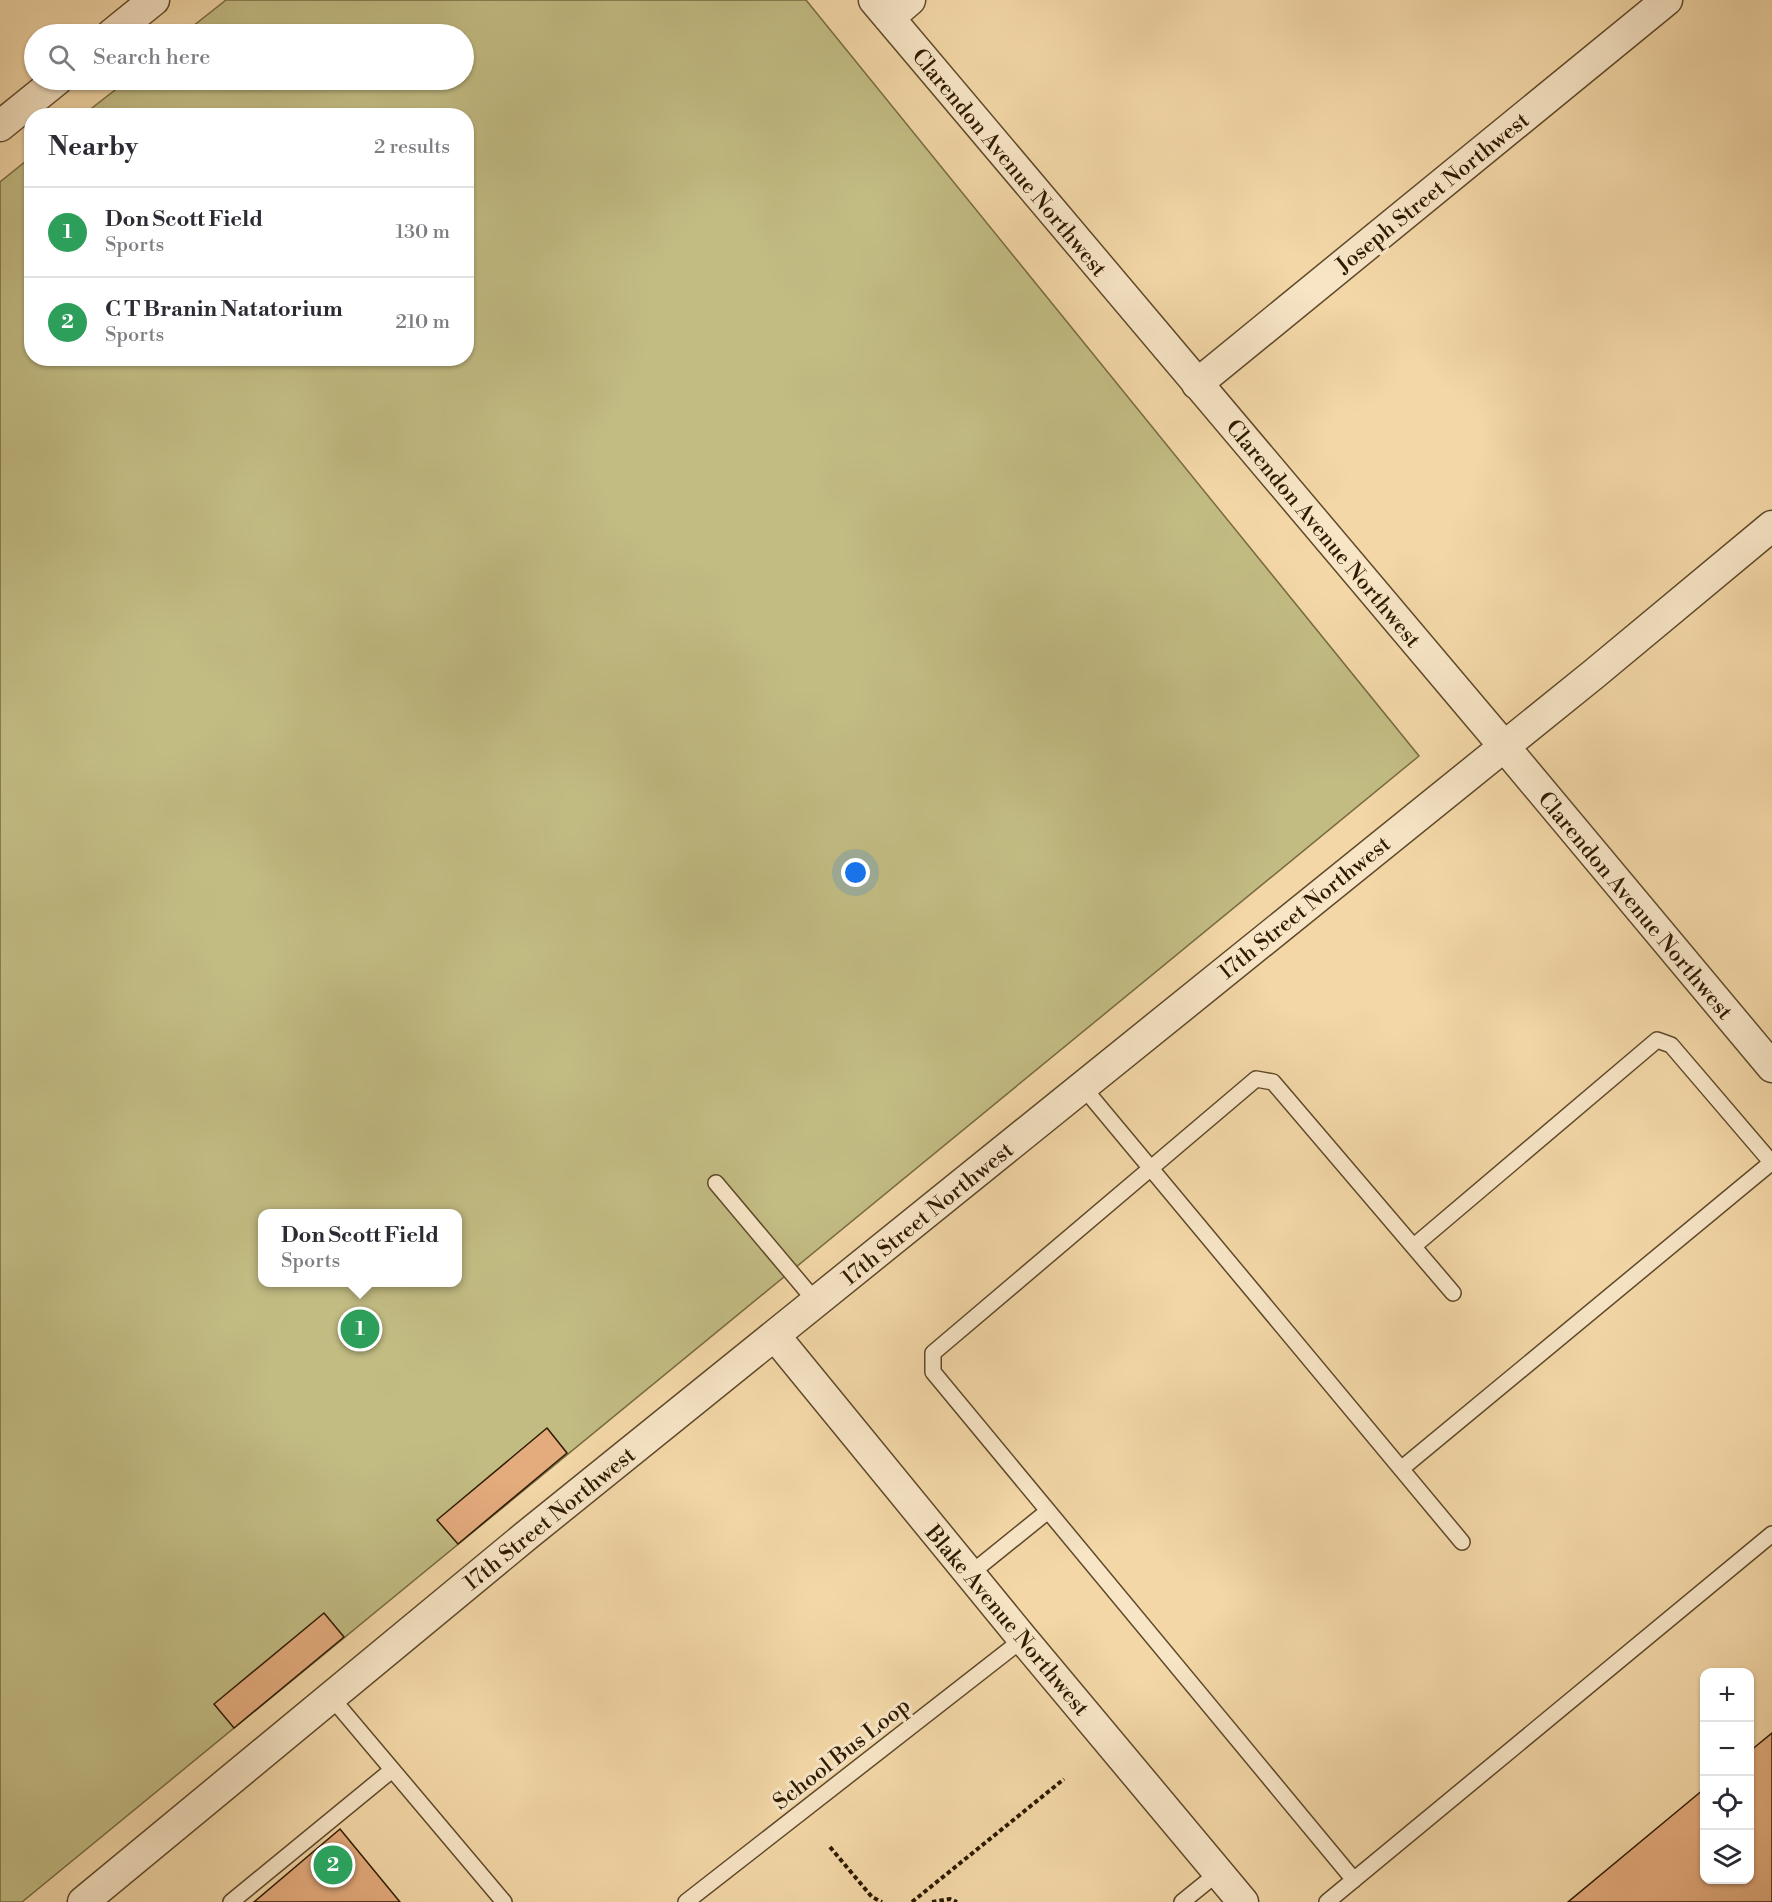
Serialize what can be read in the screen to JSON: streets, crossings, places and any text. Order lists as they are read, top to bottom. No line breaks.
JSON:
{"streets":{"street":["Clarendon Avenue Northwest","Joseph Street Northwest","17th Street Northwest","Blake Avenue Northwest"],"lane":["School Bus Loop"]},"crossings":[["Clarendon Avenue Northwest","Joseph Street Northwest"],["Clarendon Avenue Northwest","17th Street Northwest"],["17th Street Northwest","Blake Avenue Northwest"],["Blake Avenue Northwest","School Bus Loop"]],"page":{"search":"Search here","heading":["Nearby","2 results"],"list":[{"mark":"1","name":"Don Scott Field","note":"Sports","value":"130 m"},{"mark":"2","name":"C T Branin Natatorium","note":"Sports","value":"210 m"}],"popup":["Don Scott Field","Sports"],"pins":["1","2"],"map_buttons":["+","−"]}}
